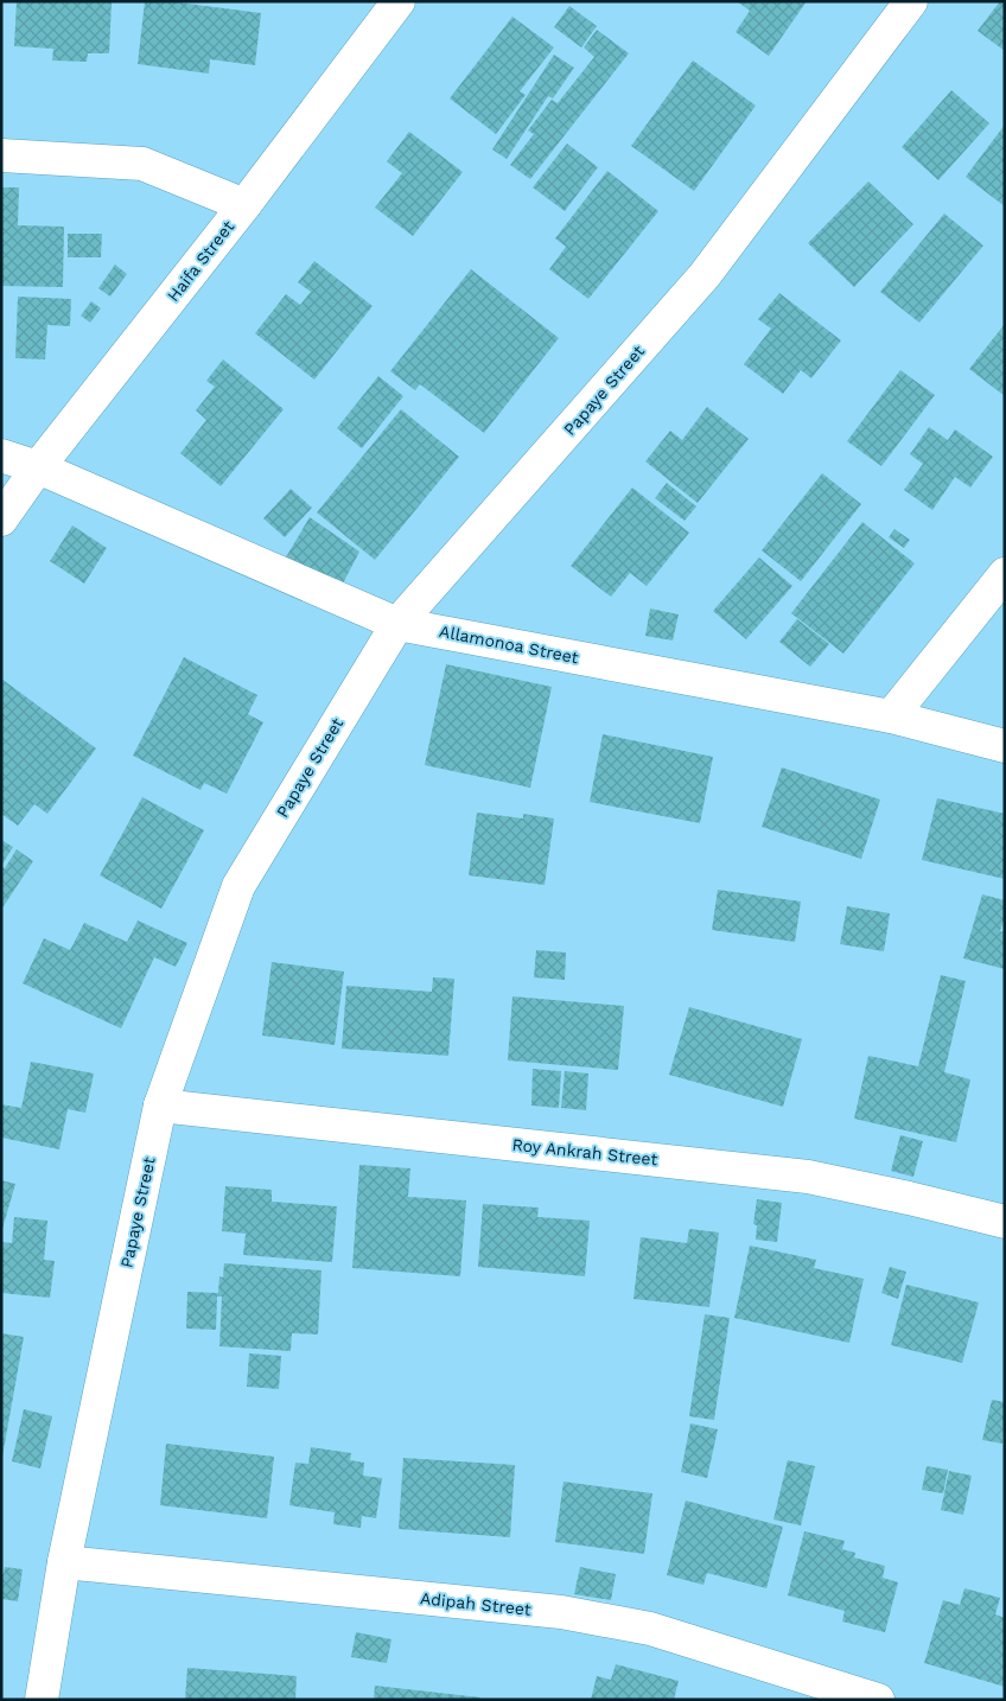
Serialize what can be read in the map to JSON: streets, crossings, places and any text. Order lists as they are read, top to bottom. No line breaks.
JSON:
{"streets":{"street":["Haifa Street","Papaye Street","Allamonoa Street","Roy Ankrah Street","Adipah Street"]},"crossings":[["Haifa Street","Allamonoa Street"],["Papaye Street","Allamonoa Street"],["Papaye Street","Roy Ankrah Street"],["Papaye Street","Adipah Street"]]}
